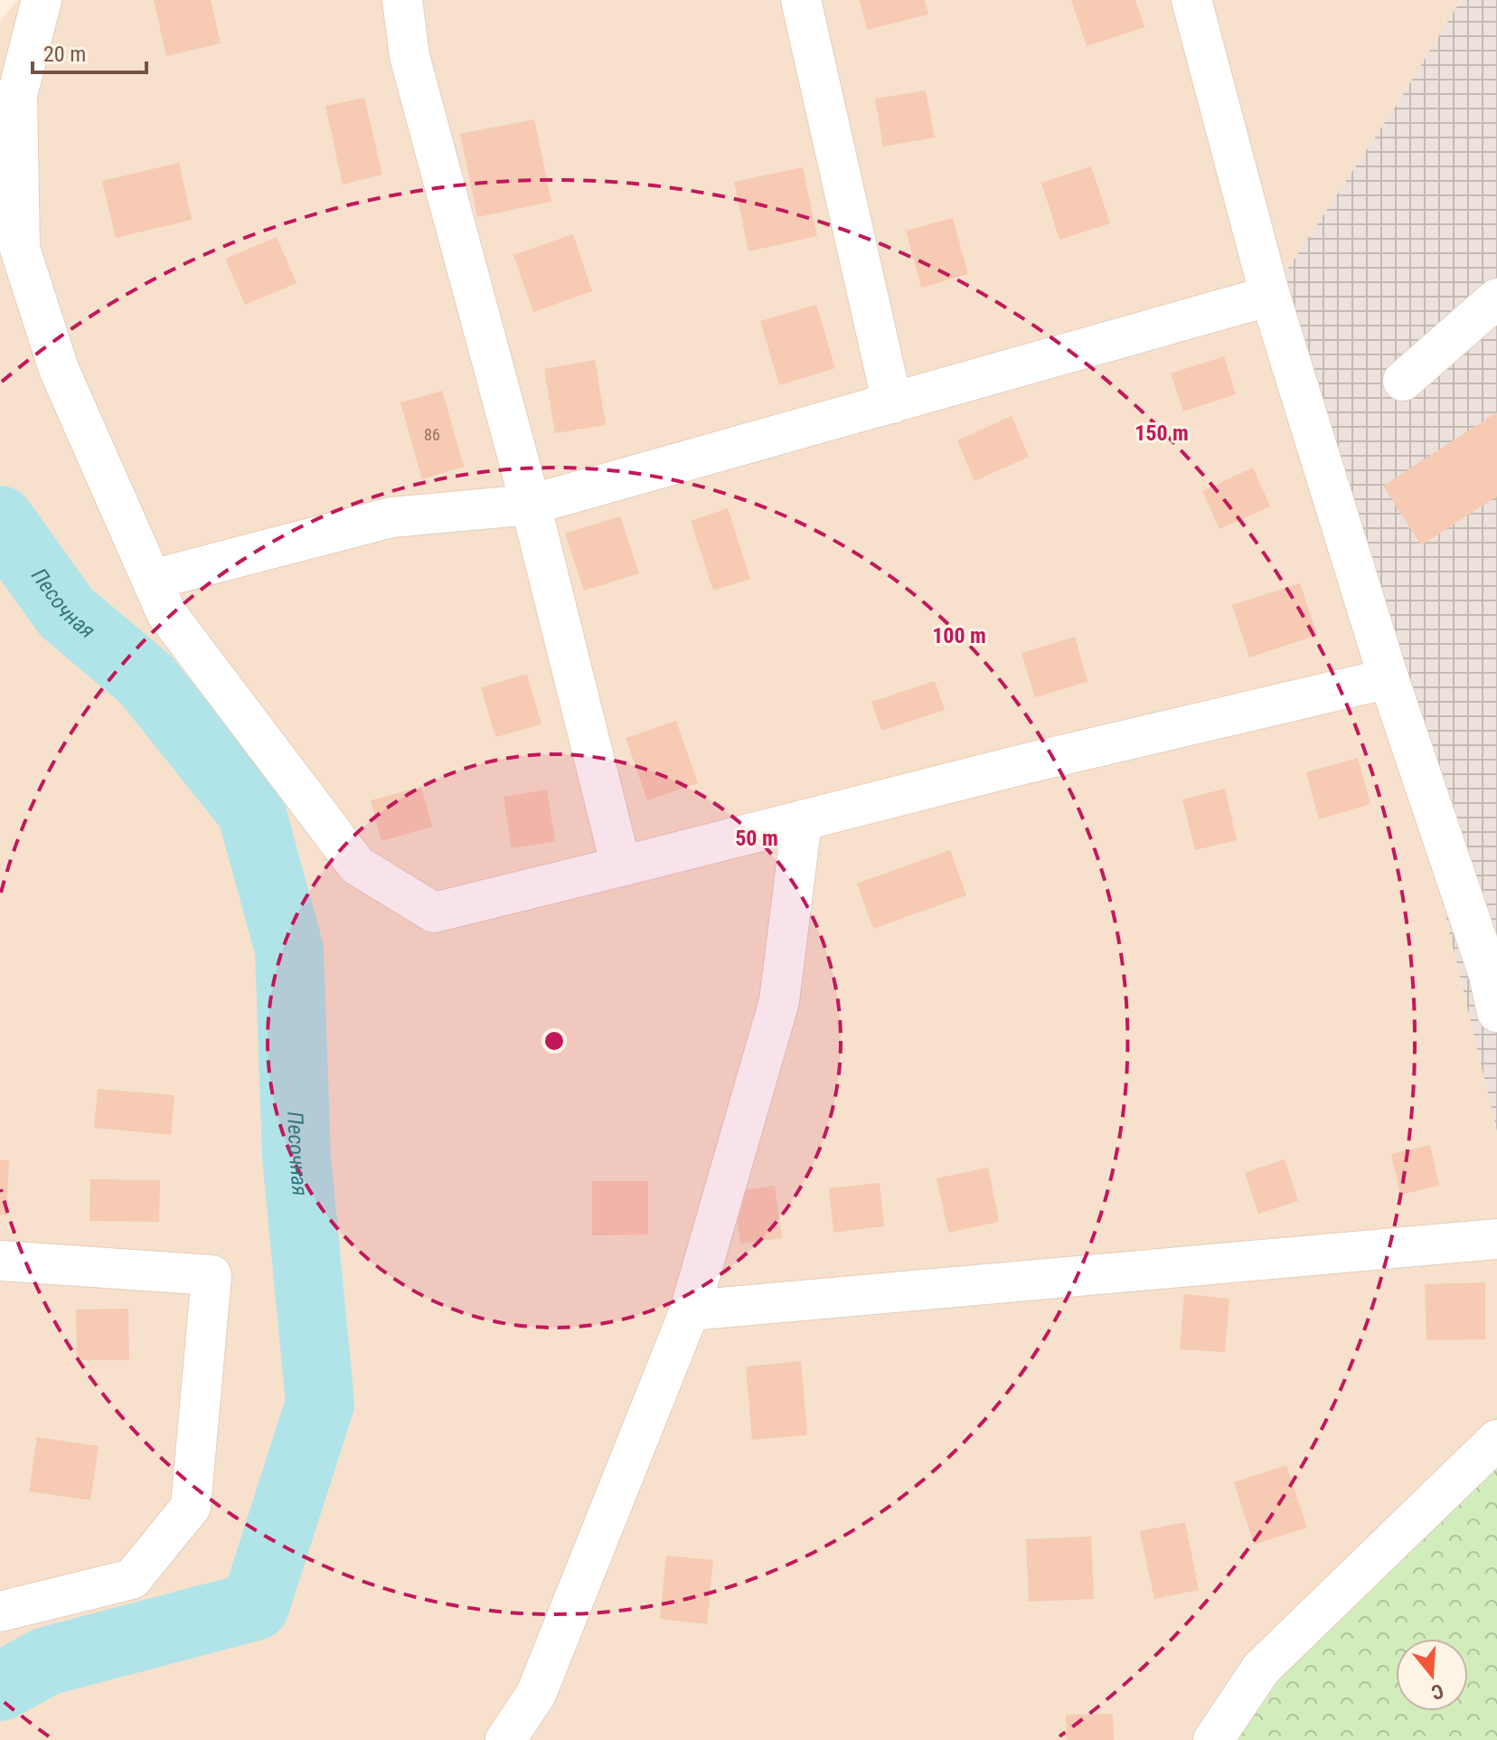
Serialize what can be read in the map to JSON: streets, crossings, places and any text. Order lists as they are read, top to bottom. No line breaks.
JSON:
{"water":["Песочная"],"house_numbers":["86"],"scale_bar":"20 m","north":"bottom","rings":["150 m","100 m","50 m"]}
